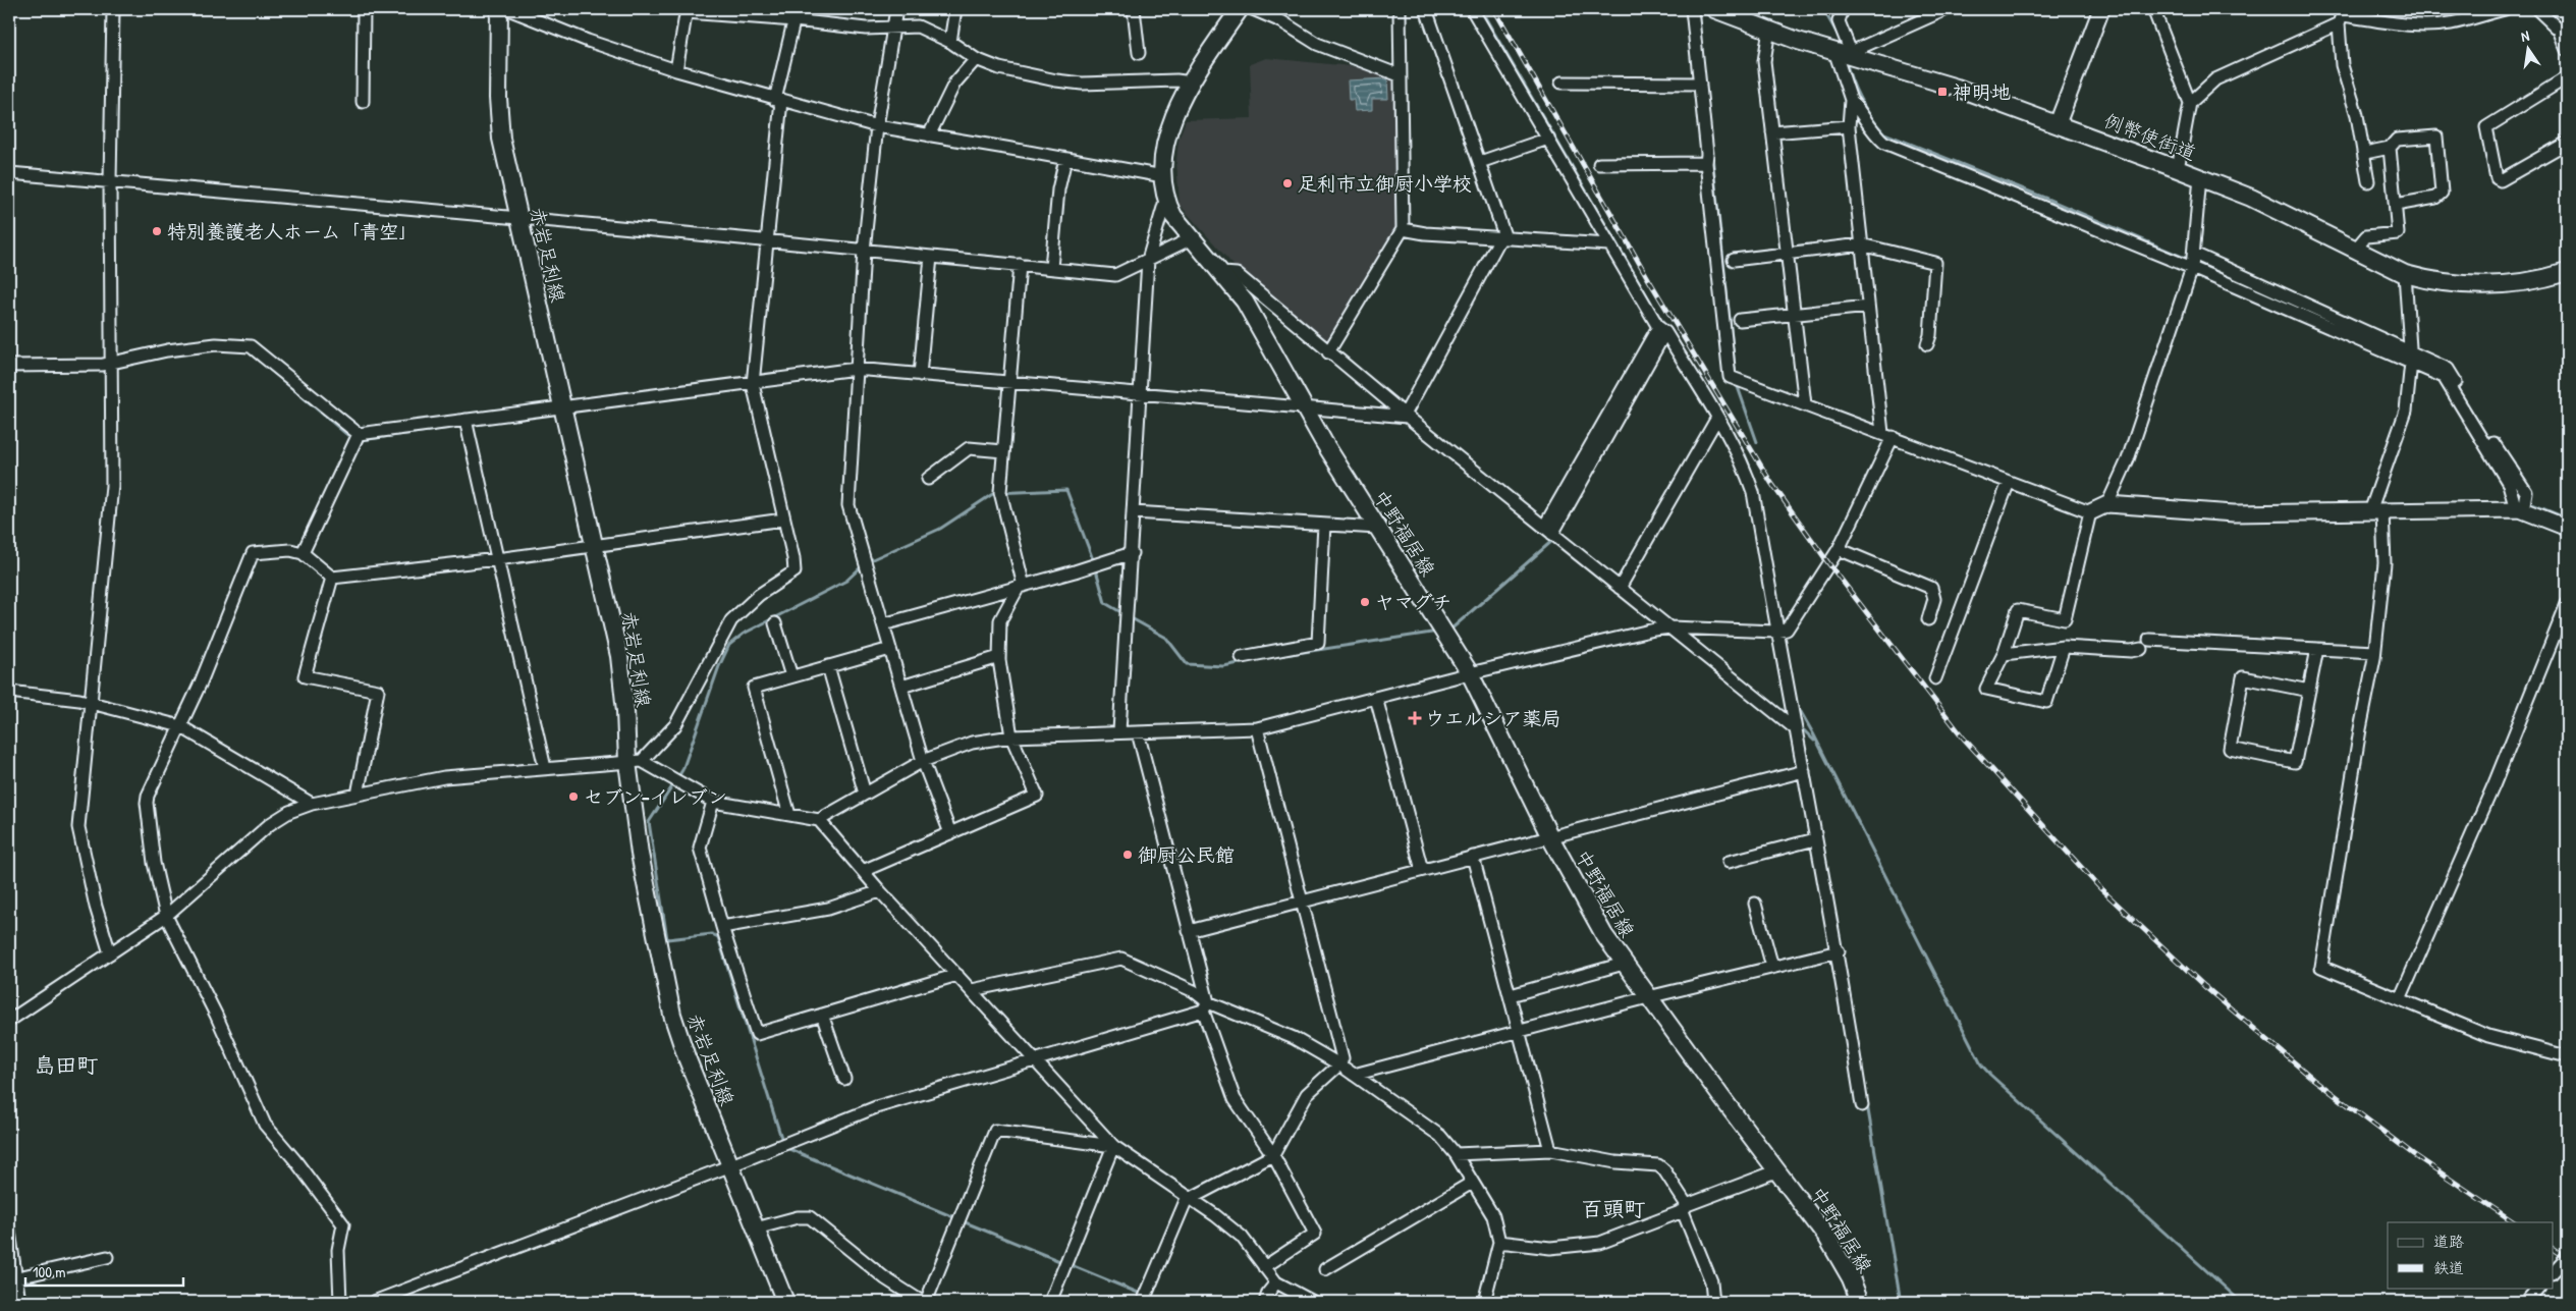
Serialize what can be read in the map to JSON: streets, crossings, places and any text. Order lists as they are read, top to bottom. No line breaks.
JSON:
{"streets":{"main road":["例幣使街道","赤岩足利線","中野福居線"]},"districts":["島田町","百頭町"],"places":{"transit":["神明地"],"other":["足利市立御厨小学校","特別養護老人ホーム「青空」","ヤマグチ","セブン-イレブン","御厨公民館"],"health":["ウエルシア薬局"]},"legend":["道路","鉄道"],"scale_bar":"100 m","north":"top"}
